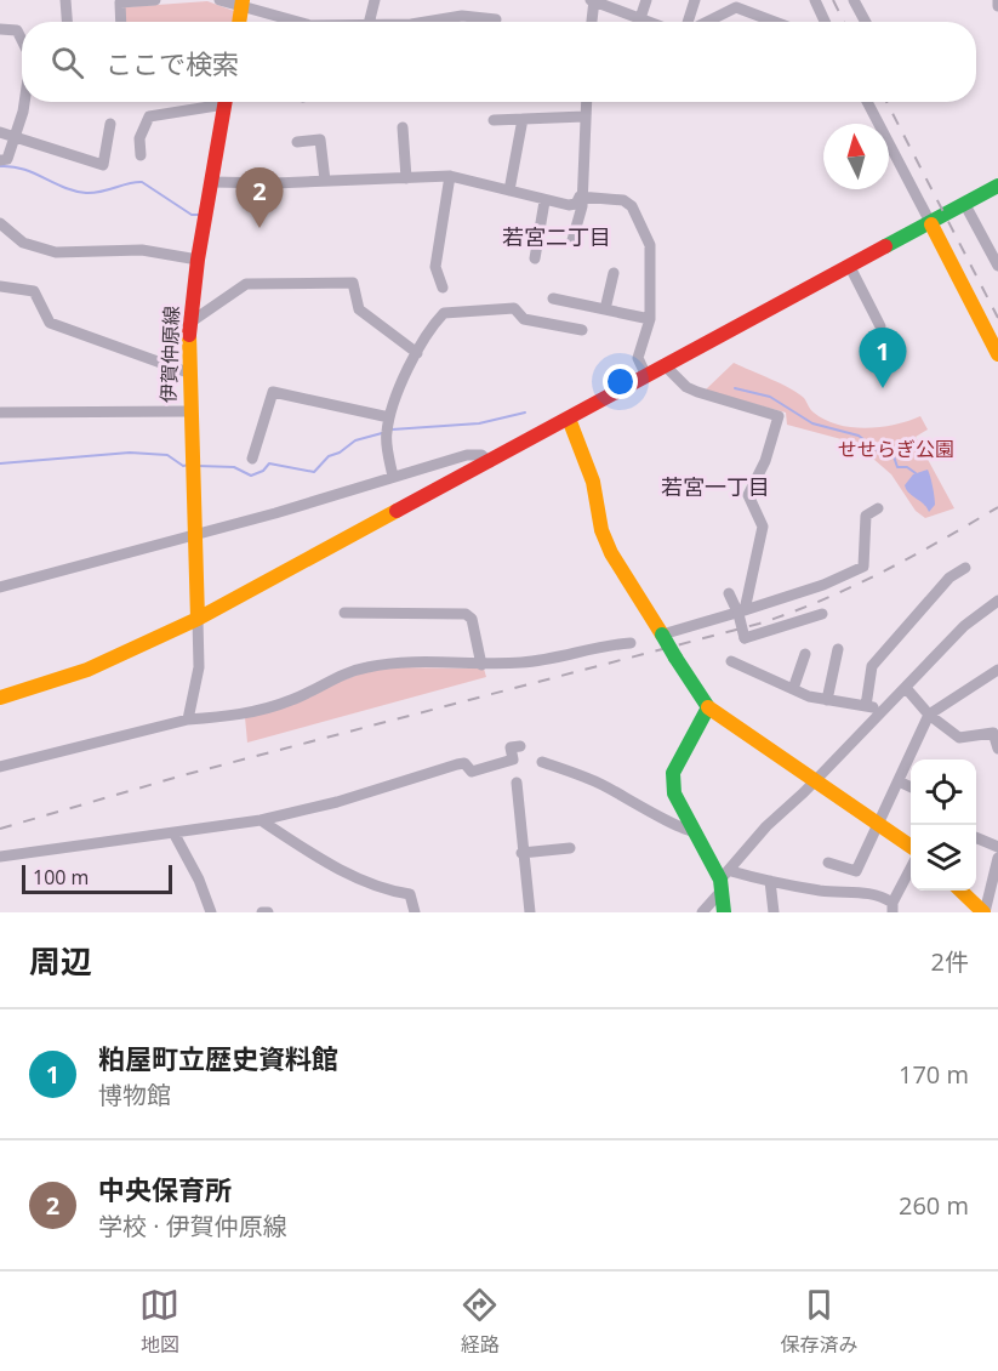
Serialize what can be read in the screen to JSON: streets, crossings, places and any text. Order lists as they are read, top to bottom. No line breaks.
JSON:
{"streets":{"main road":["伊賀仲原線"]},"districts":["若宮二丁目","若宮一丁目"],"parks":["せせらぎ公園"],"scale_bar":"100 m","north":"top","page":{"search":"ここで検索","pins":["2","1"],"scale":"100 m","heading":["周辺","2件"],"list":[{"mark":"1","name":"粕屋町立歴史資料館","note":"博物館","value":"170 m"},{"mark":"2","name":"中央保育所","note":"学校 · 伊賀仲原線","value":"260 m"}],"nav":["地図","経路","保存済み"]}}
